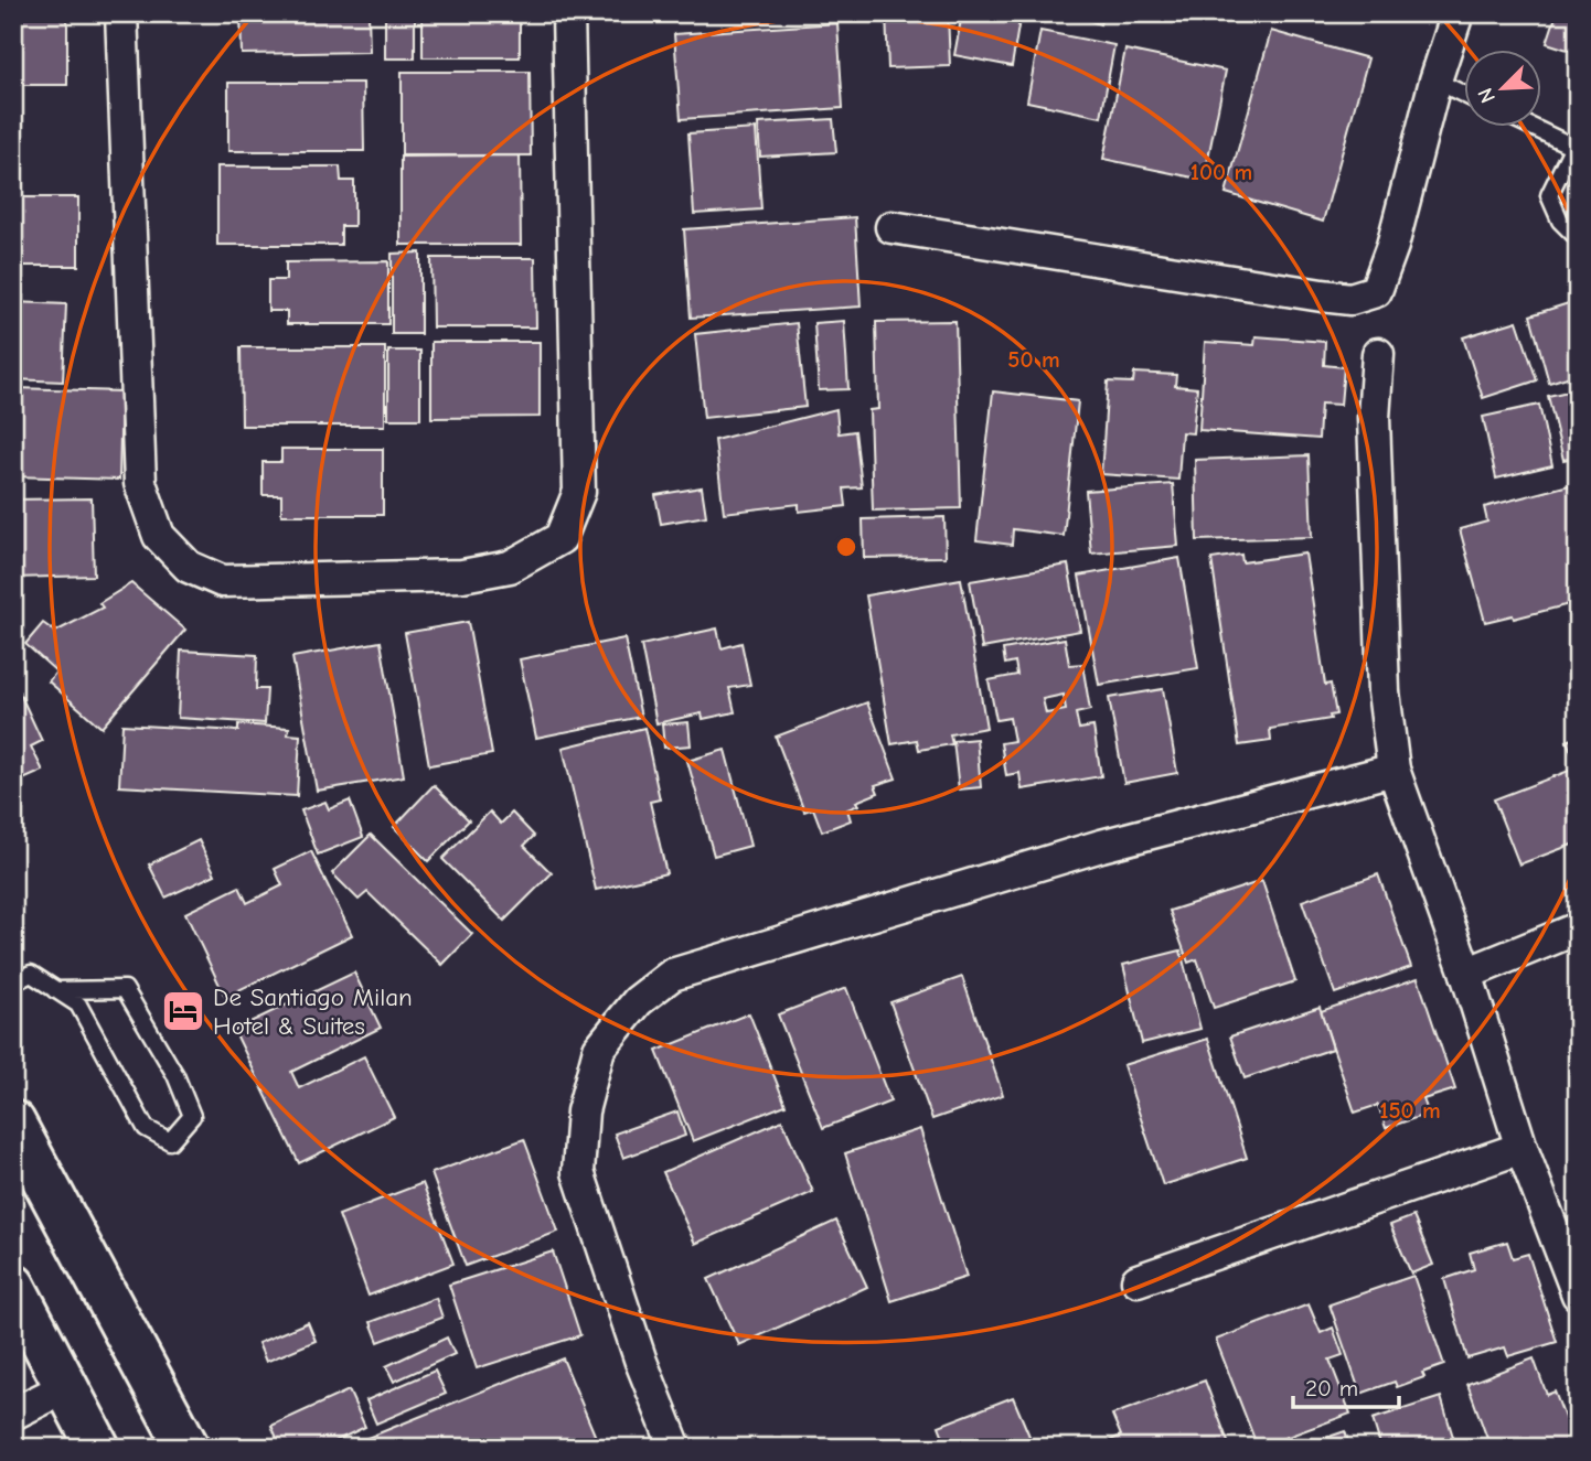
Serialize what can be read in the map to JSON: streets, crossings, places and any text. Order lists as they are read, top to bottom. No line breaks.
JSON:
{"places":{"hotel":["De Santiago Milan Hotel & Suites"]},"scale_bar":"20 m","north":"bottom left","rings":["100 m","50 m","150 m"]}
